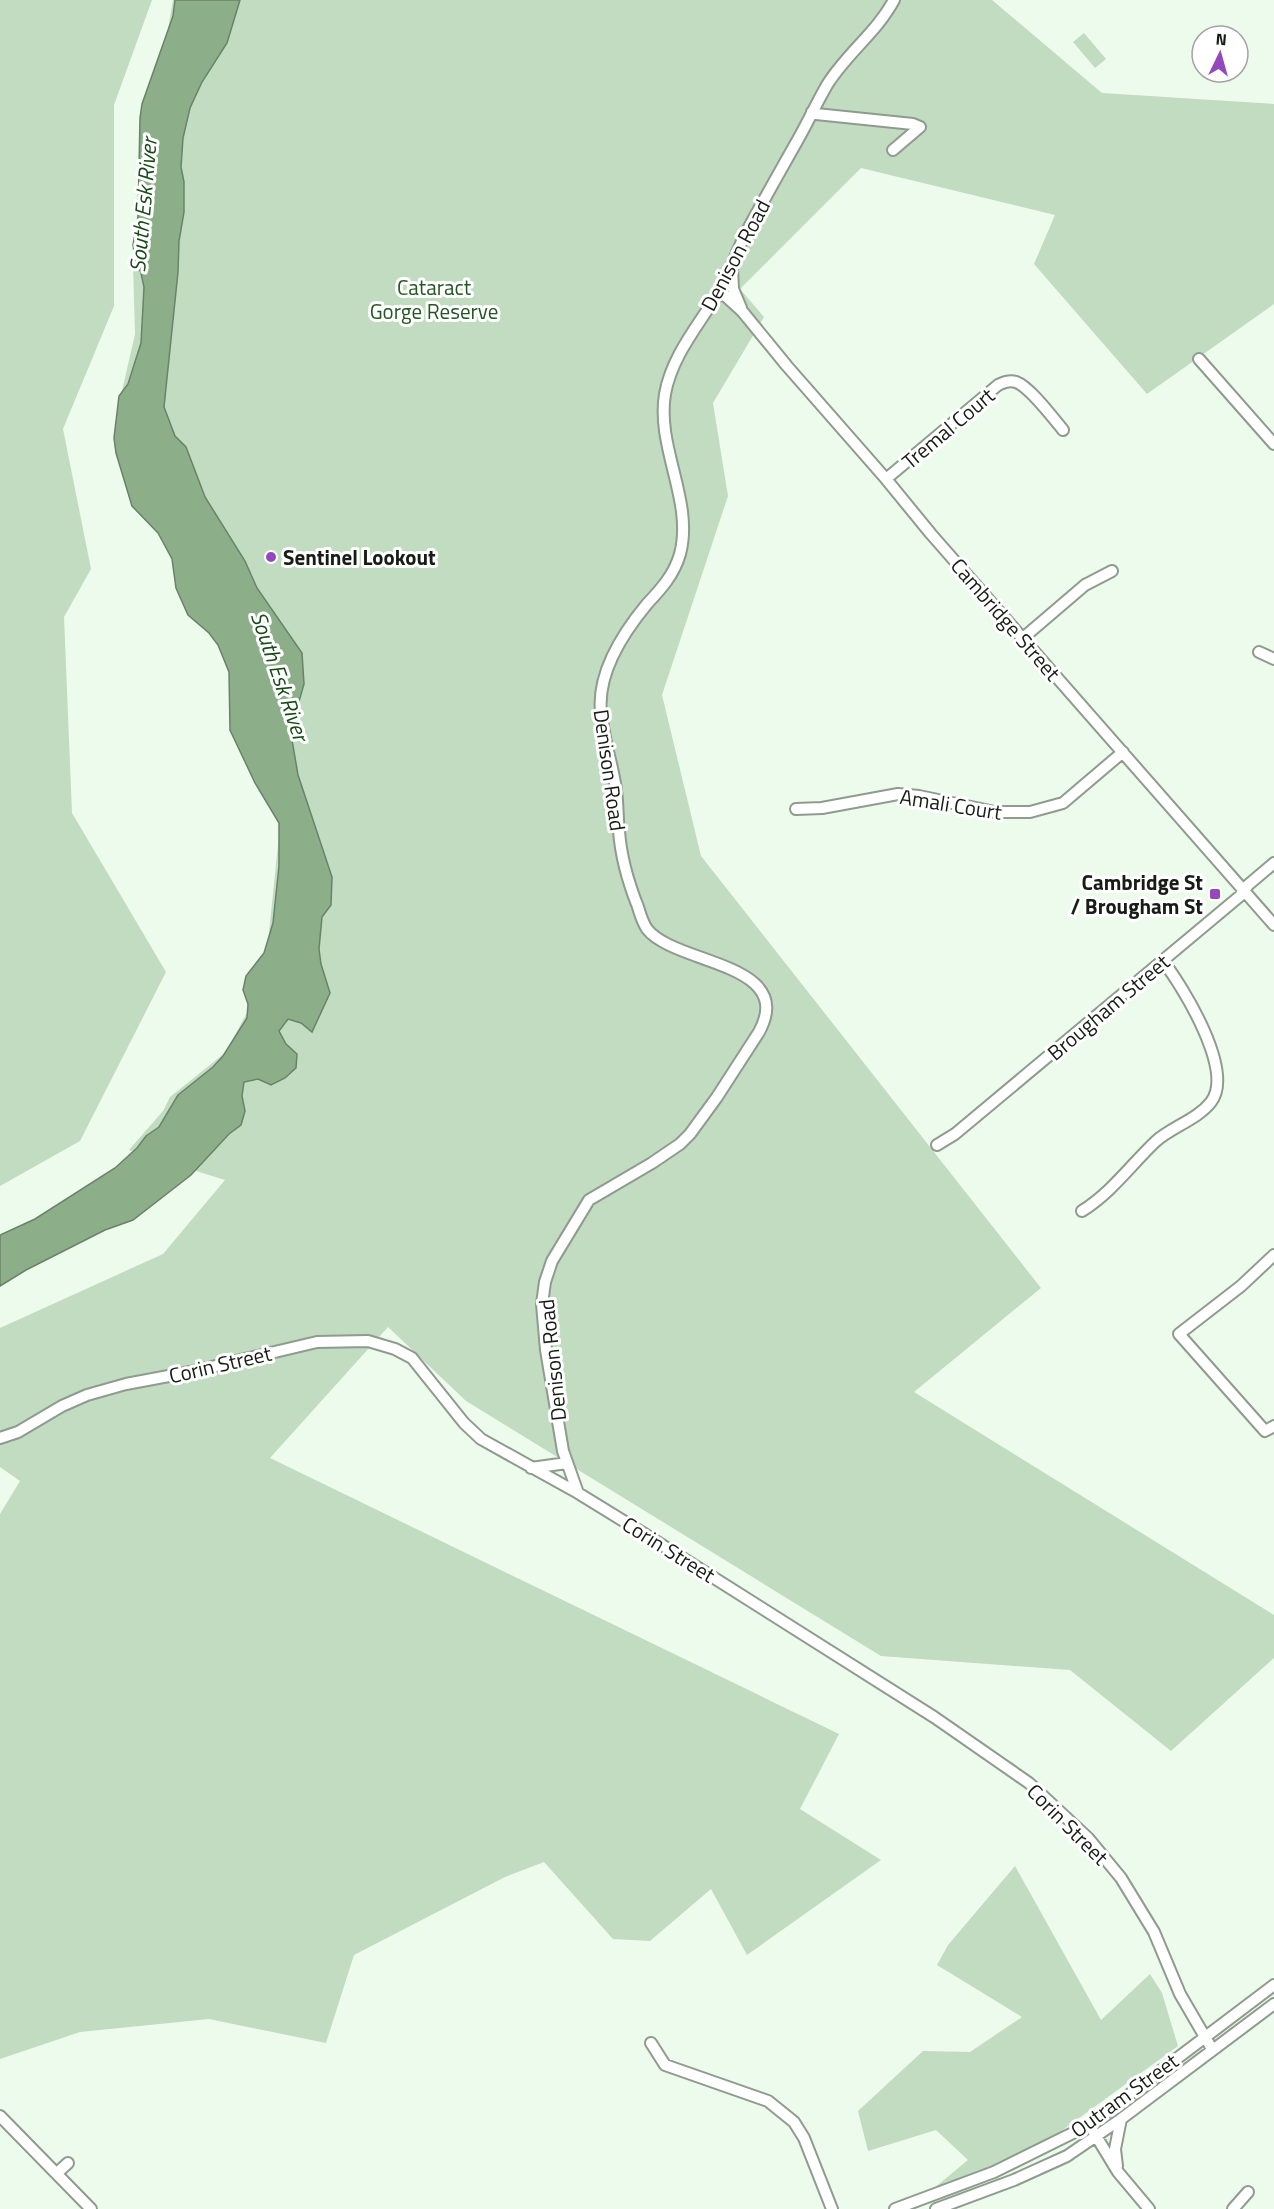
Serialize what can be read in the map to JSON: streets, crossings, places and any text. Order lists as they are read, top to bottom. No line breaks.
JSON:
{"streets":{"street":["Denison Road","Tremal Court","Cambridge Street","Amali Court","Brougham Street","Corin Street","Outram Street"]},"crossings":[["Denison Road","Cambridge Street"],["Denison Road","Corin Street"],["Tremal Court","Cambridge Street"],["Cambridge Street","Amali Court"],["Cambridge Street","Brougham Street"],["Corin Street","Outram Street"]],"water":["South Esk River"],"parks":["Cataract Gorge Reserve"],"places":{"other":["Sentinel Lookout"],"transit":["Cambridge St / Brougham St"]},"north":"top"}
